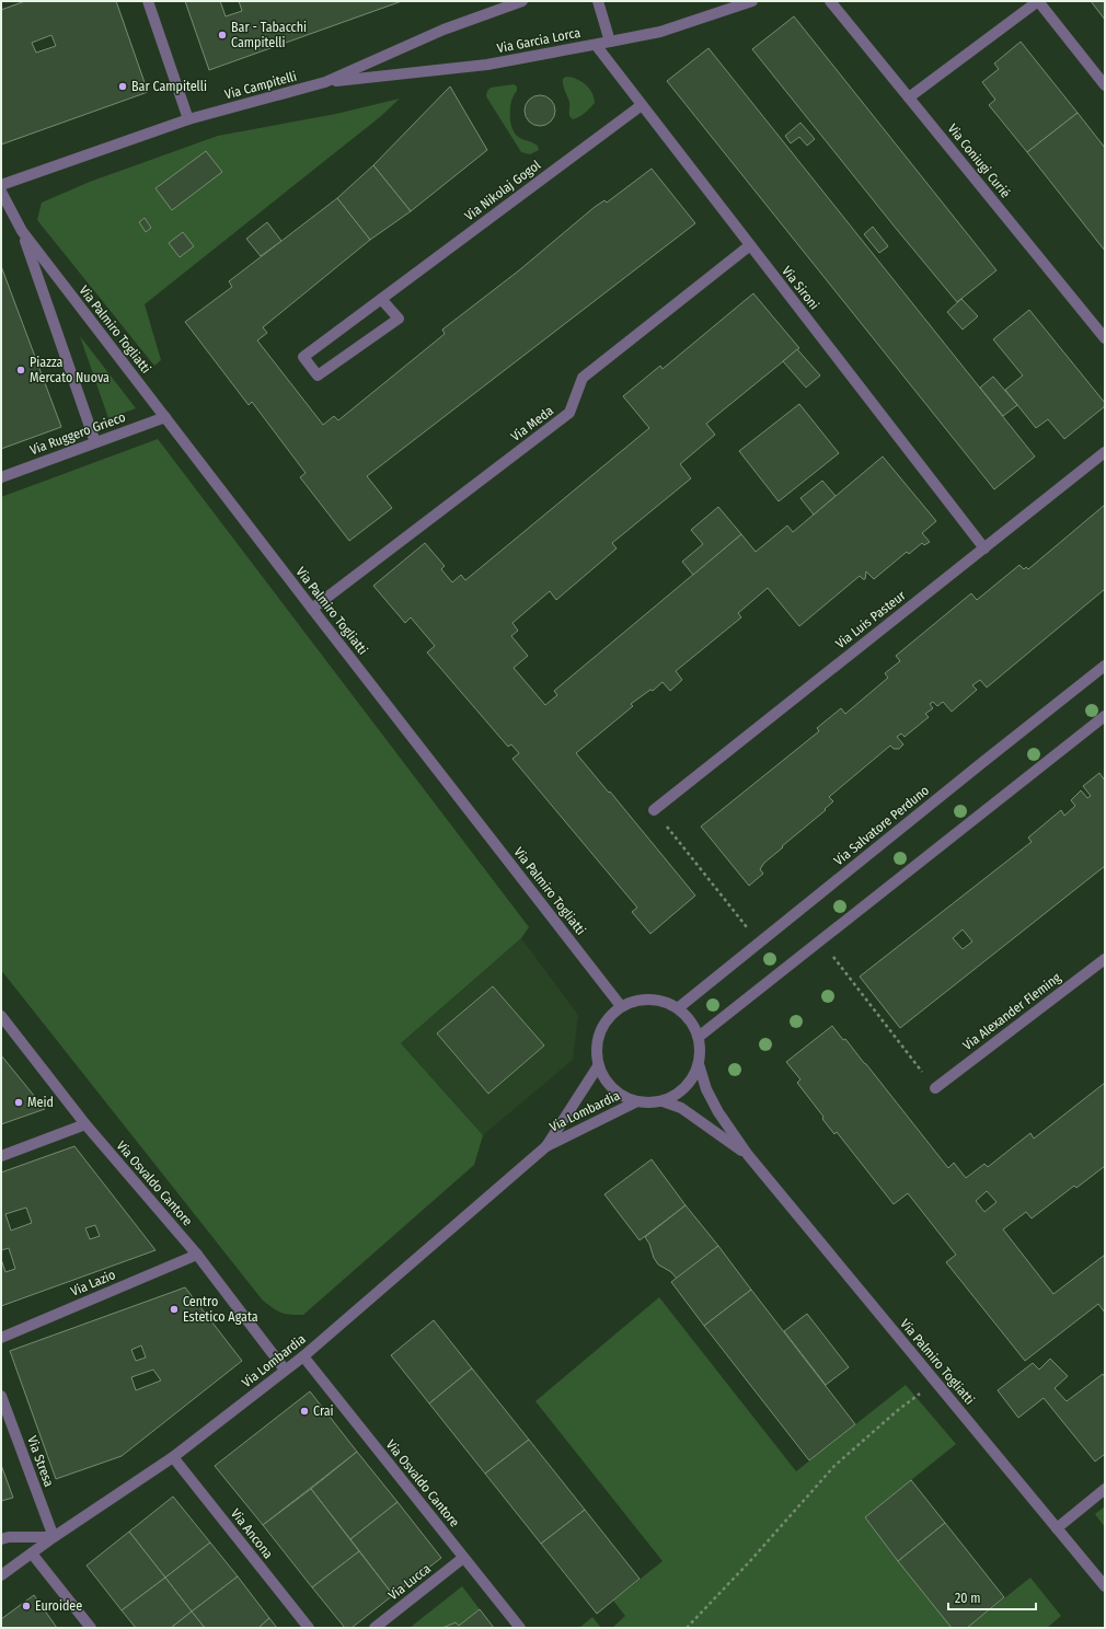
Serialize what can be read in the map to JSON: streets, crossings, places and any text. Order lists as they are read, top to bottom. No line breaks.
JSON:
{"streets":{"street":["Via Garcia Lorca","Via Campitelli","Via Coniugi Curié","Via Nikolaj Gogol","Via Sironi","Via Palmiro Togliatti","Via Meda","Via Ruggero Grieco","Via Luis Pasteur","Via Salvatore Perduno","Via Alexander Fleming","Via Lombardia","Via Osvaldo Cantore","Via Lazio","Via Stresa","Via Ancona","Via Lucca"]},"crossings":[["Via Garcia Lorca","Via Campitelli"],["Via Garcia Lorca","Via Sironi"],["Via Nikolaj Gogol","Via Sironi"],["Via Sironi","Via Meda"],["Via Sironi","Via Luis Pasteur"],["Via Palmiro Togliatti","Via Meda"],["Via Palmiro Togliatti","Via Ruggero Grieco"],["Via Palmiro Togliatti","Via Salvatore Perduno"],["Via Palmiro Togliatti","Via Lombardia"],["Via Salvatore Perduno","Via Lombardia"],["Via Lombardia","Via Osvaldo Cantore"],["Via Lombardia","Via Stresa"],["Via Lombardia","Via Ancona"],["Via Osvaldo Cantore","Via Lazio"],["Via Osvaldo Cantore","Via Lucca"]],"places":["Bar - Tabacchi Campitelli","Bar Campitelli","Piazza Mercato Nuova","Meid","Centro Estetico Agata","Crai","Euroidee"],"scale_bar":"20 m"}
